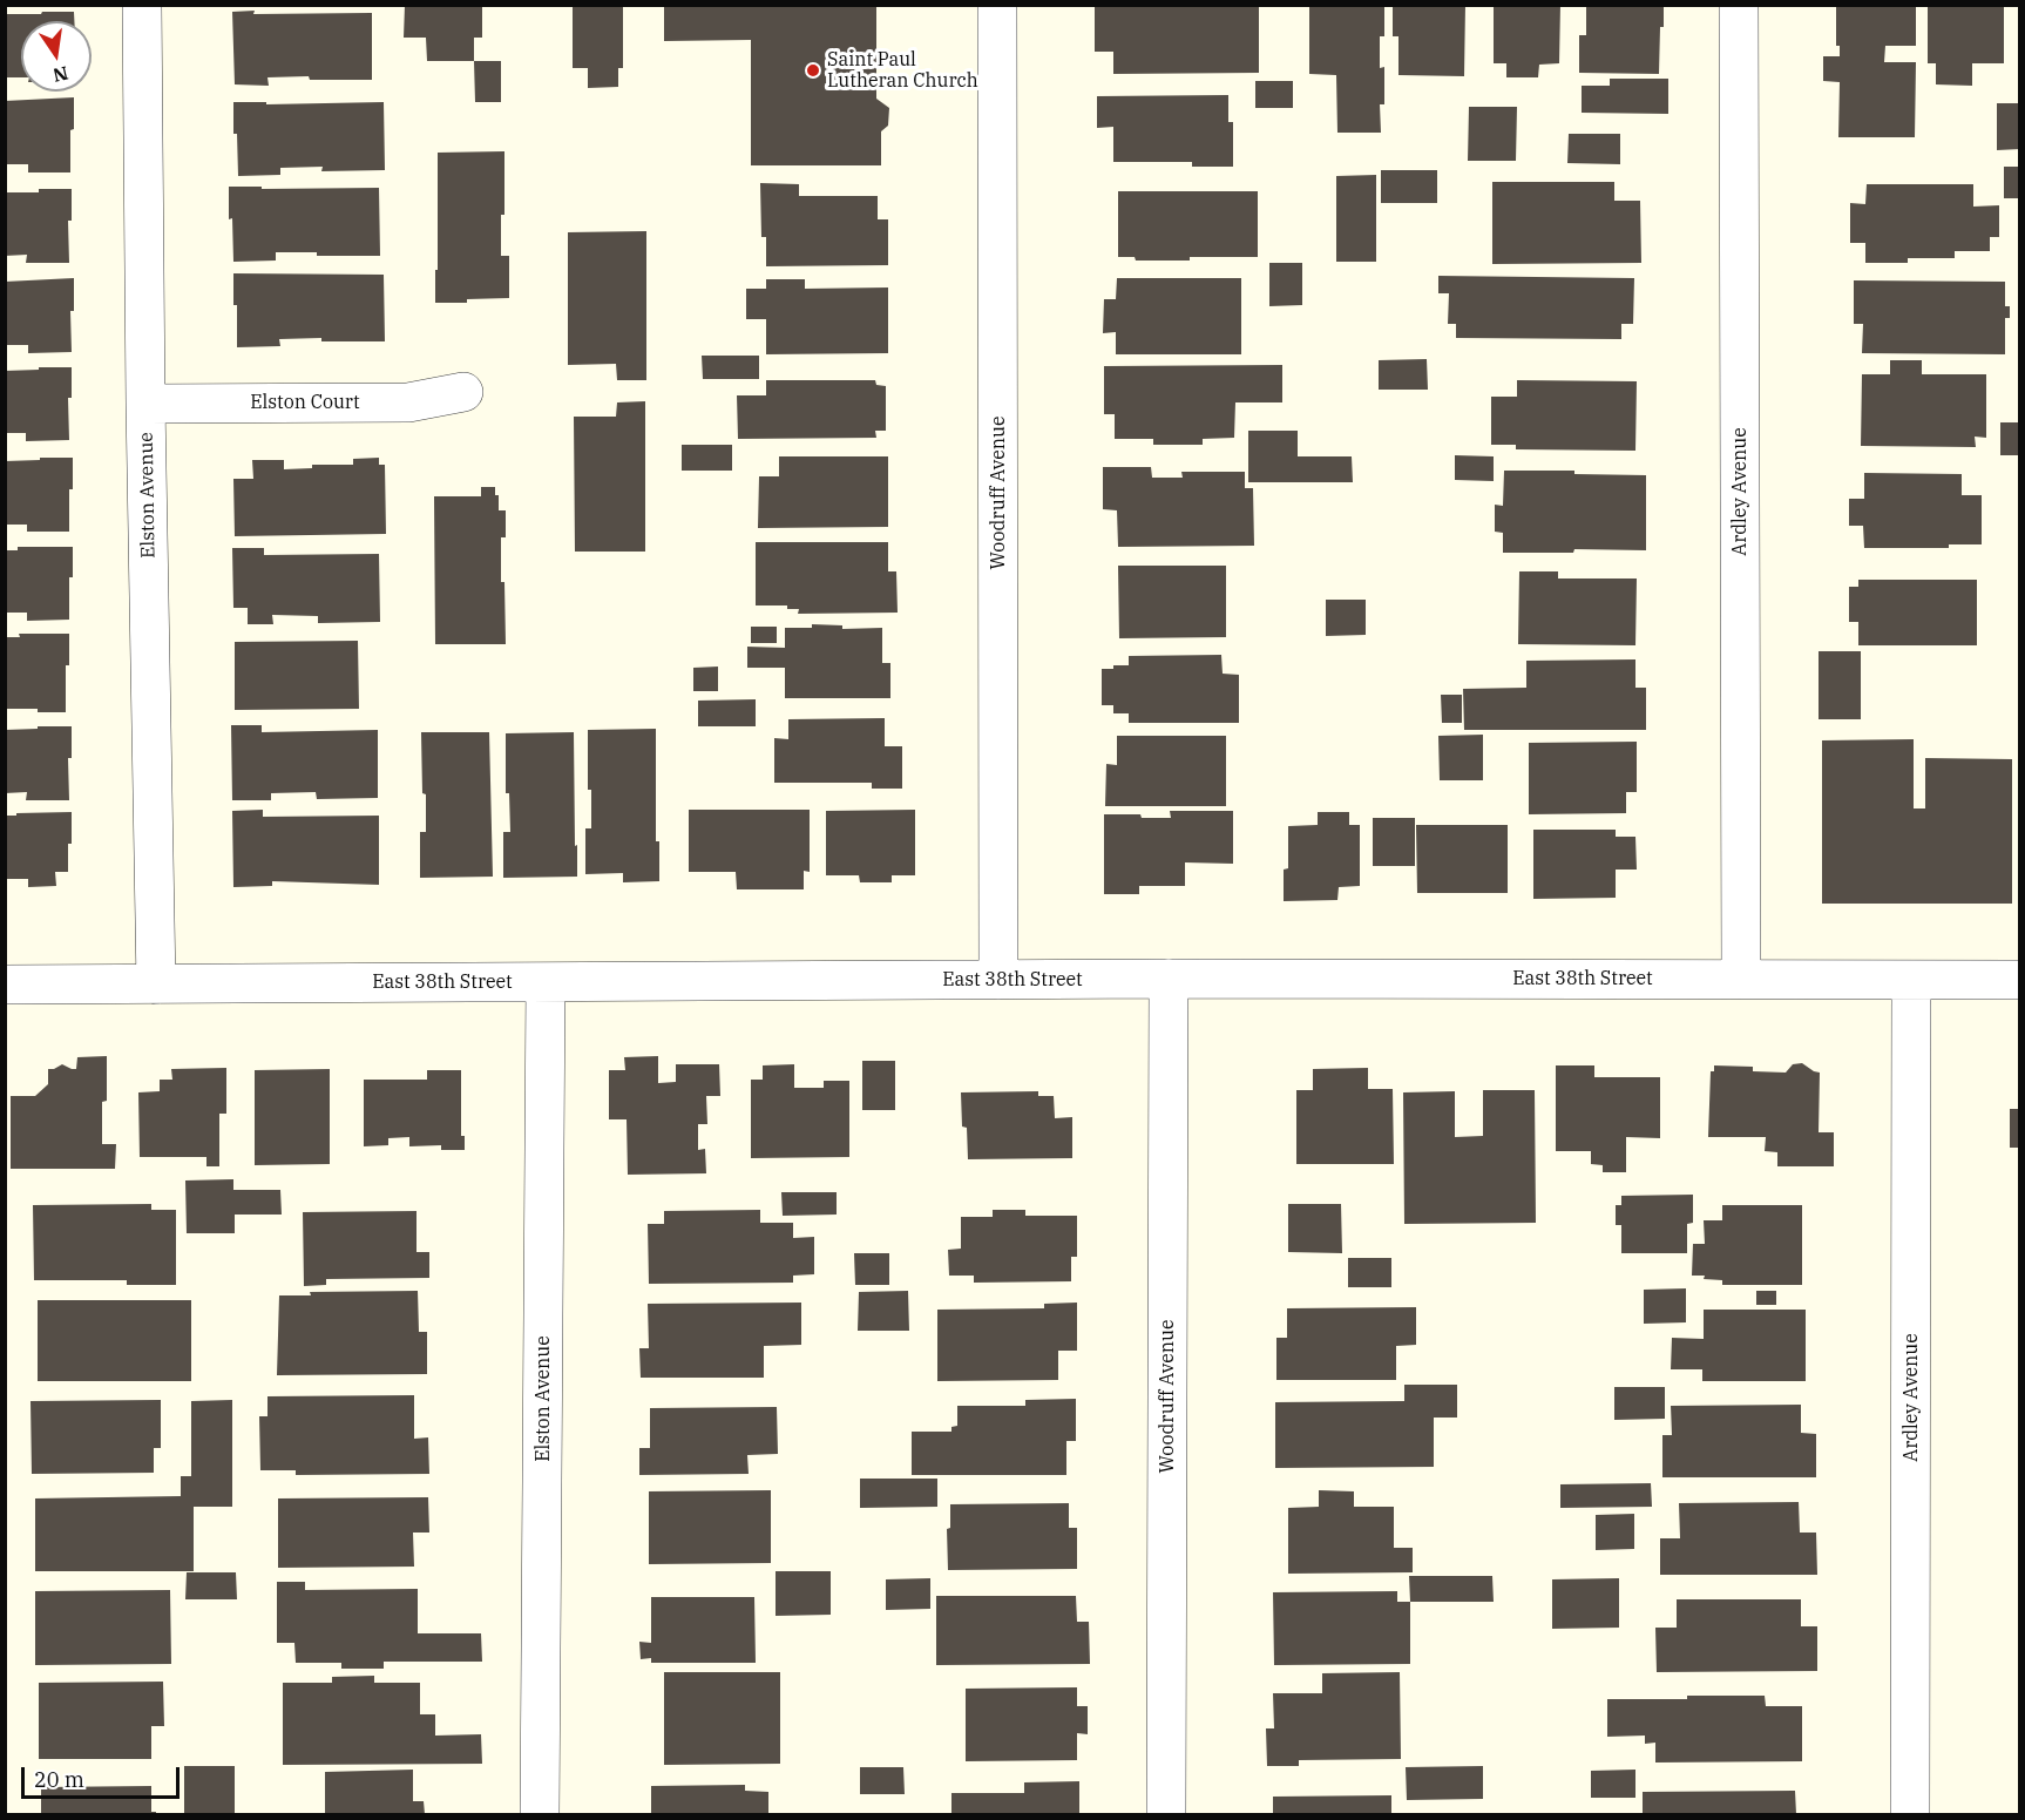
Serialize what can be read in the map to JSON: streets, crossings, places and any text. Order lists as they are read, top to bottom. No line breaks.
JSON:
{"streets":{"street":["Elston Court","Ardley Avenue","Woodruff Avenue","Elston Avenue","East 38th Street"]},"crossings":[["Elston Court","Elston Avenue"],["Ardley Avenue","East 38th Street"],["Woodruff Avenue","East 38th Street"],["Elston Avenue","East 38th Street"]],"places":["Saint Paul Lutheran Church"],"scale_bar":"20 m","north":"bottom"}
